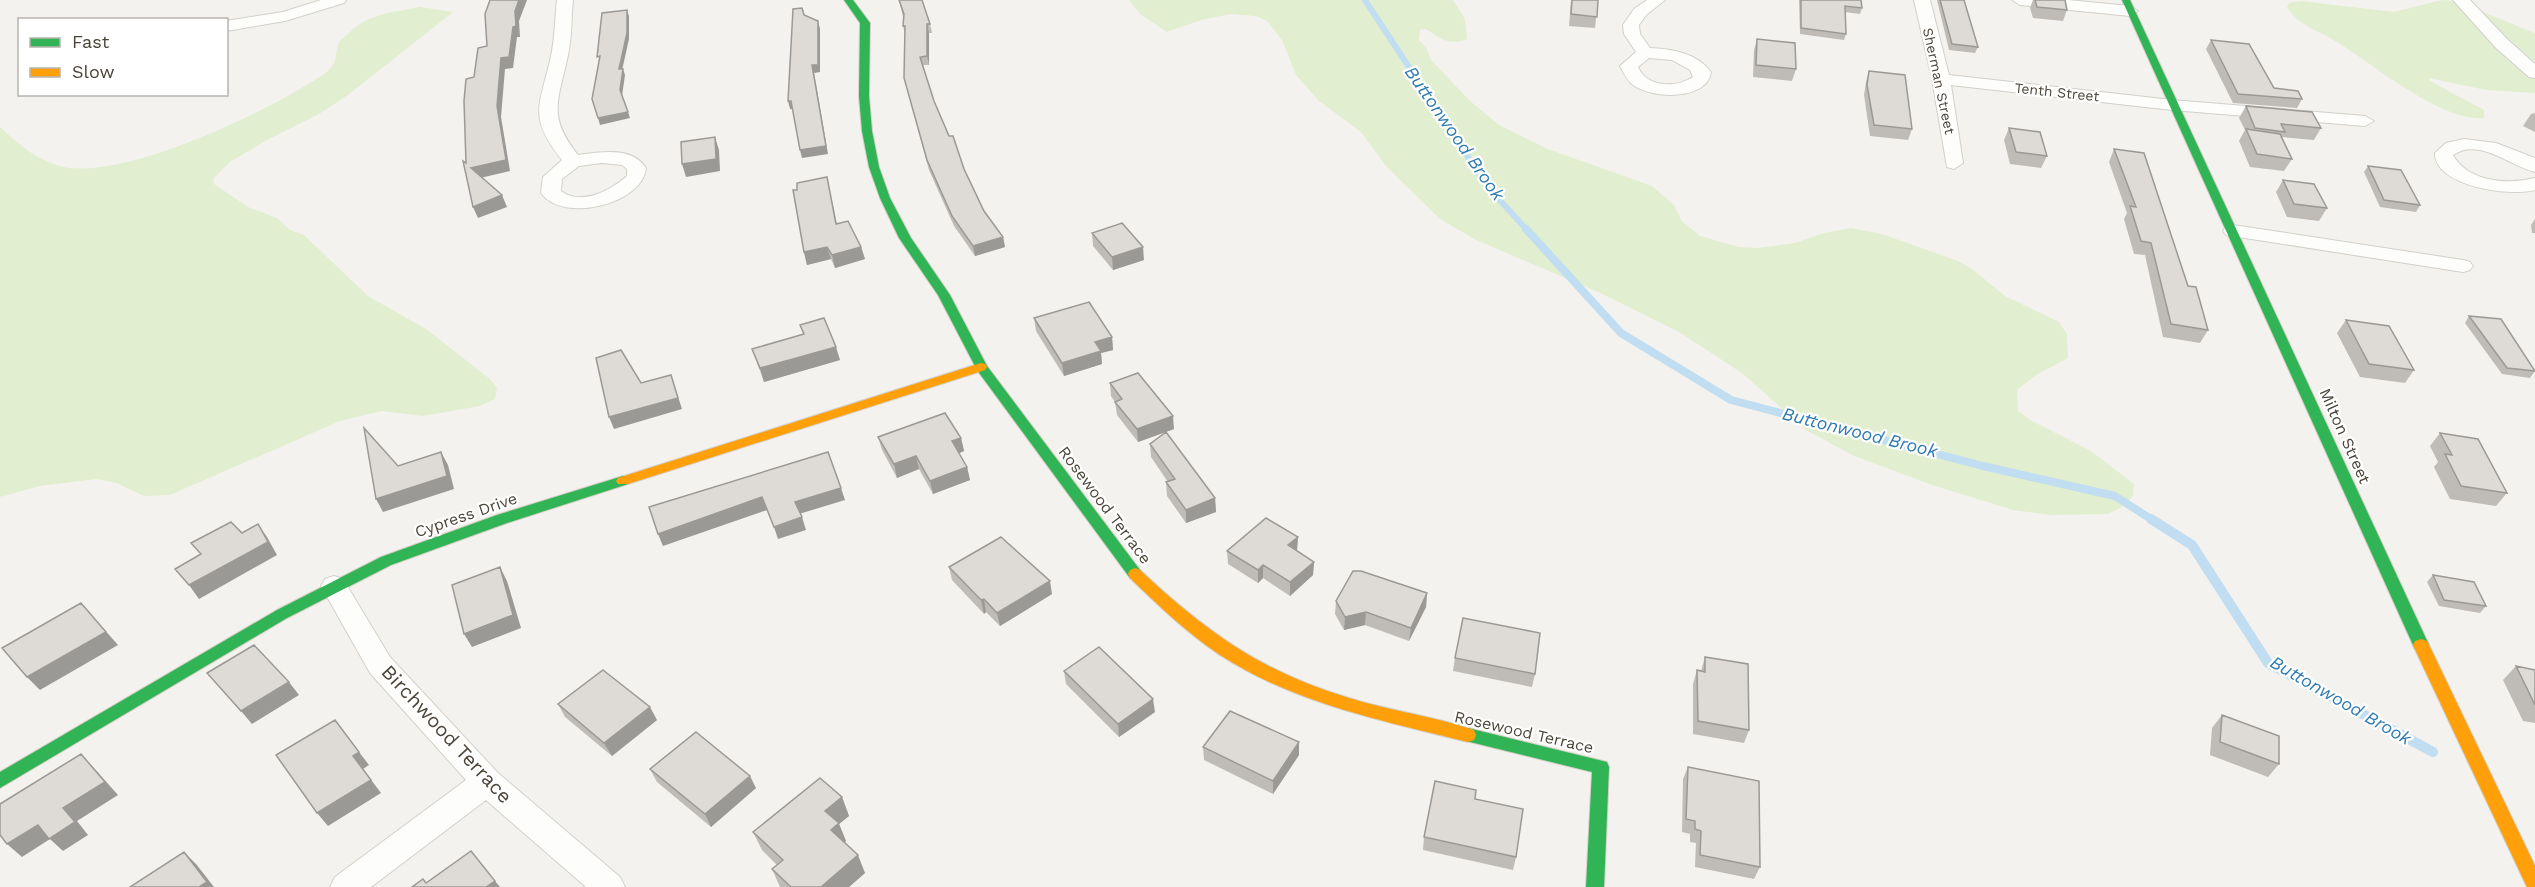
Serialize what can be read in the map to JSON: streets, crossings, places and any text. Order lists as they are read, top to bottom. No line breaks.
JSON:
{"streets":{"street":["Sherman Street","Tenth Street","Milton Street","Rosewood Terrace","Cypress Drive","Birchwood Terrace"]},"crossings":[["Sherman Street","Tenth Street"],["Tenth Street","Milton Street"],["Rosewood Terrace","Cypress Drive"],["Cypress Drive","Birchwood Terrace"]],"water":["Buttonwood Brook"],"legend":["Fast","Slow"]}
